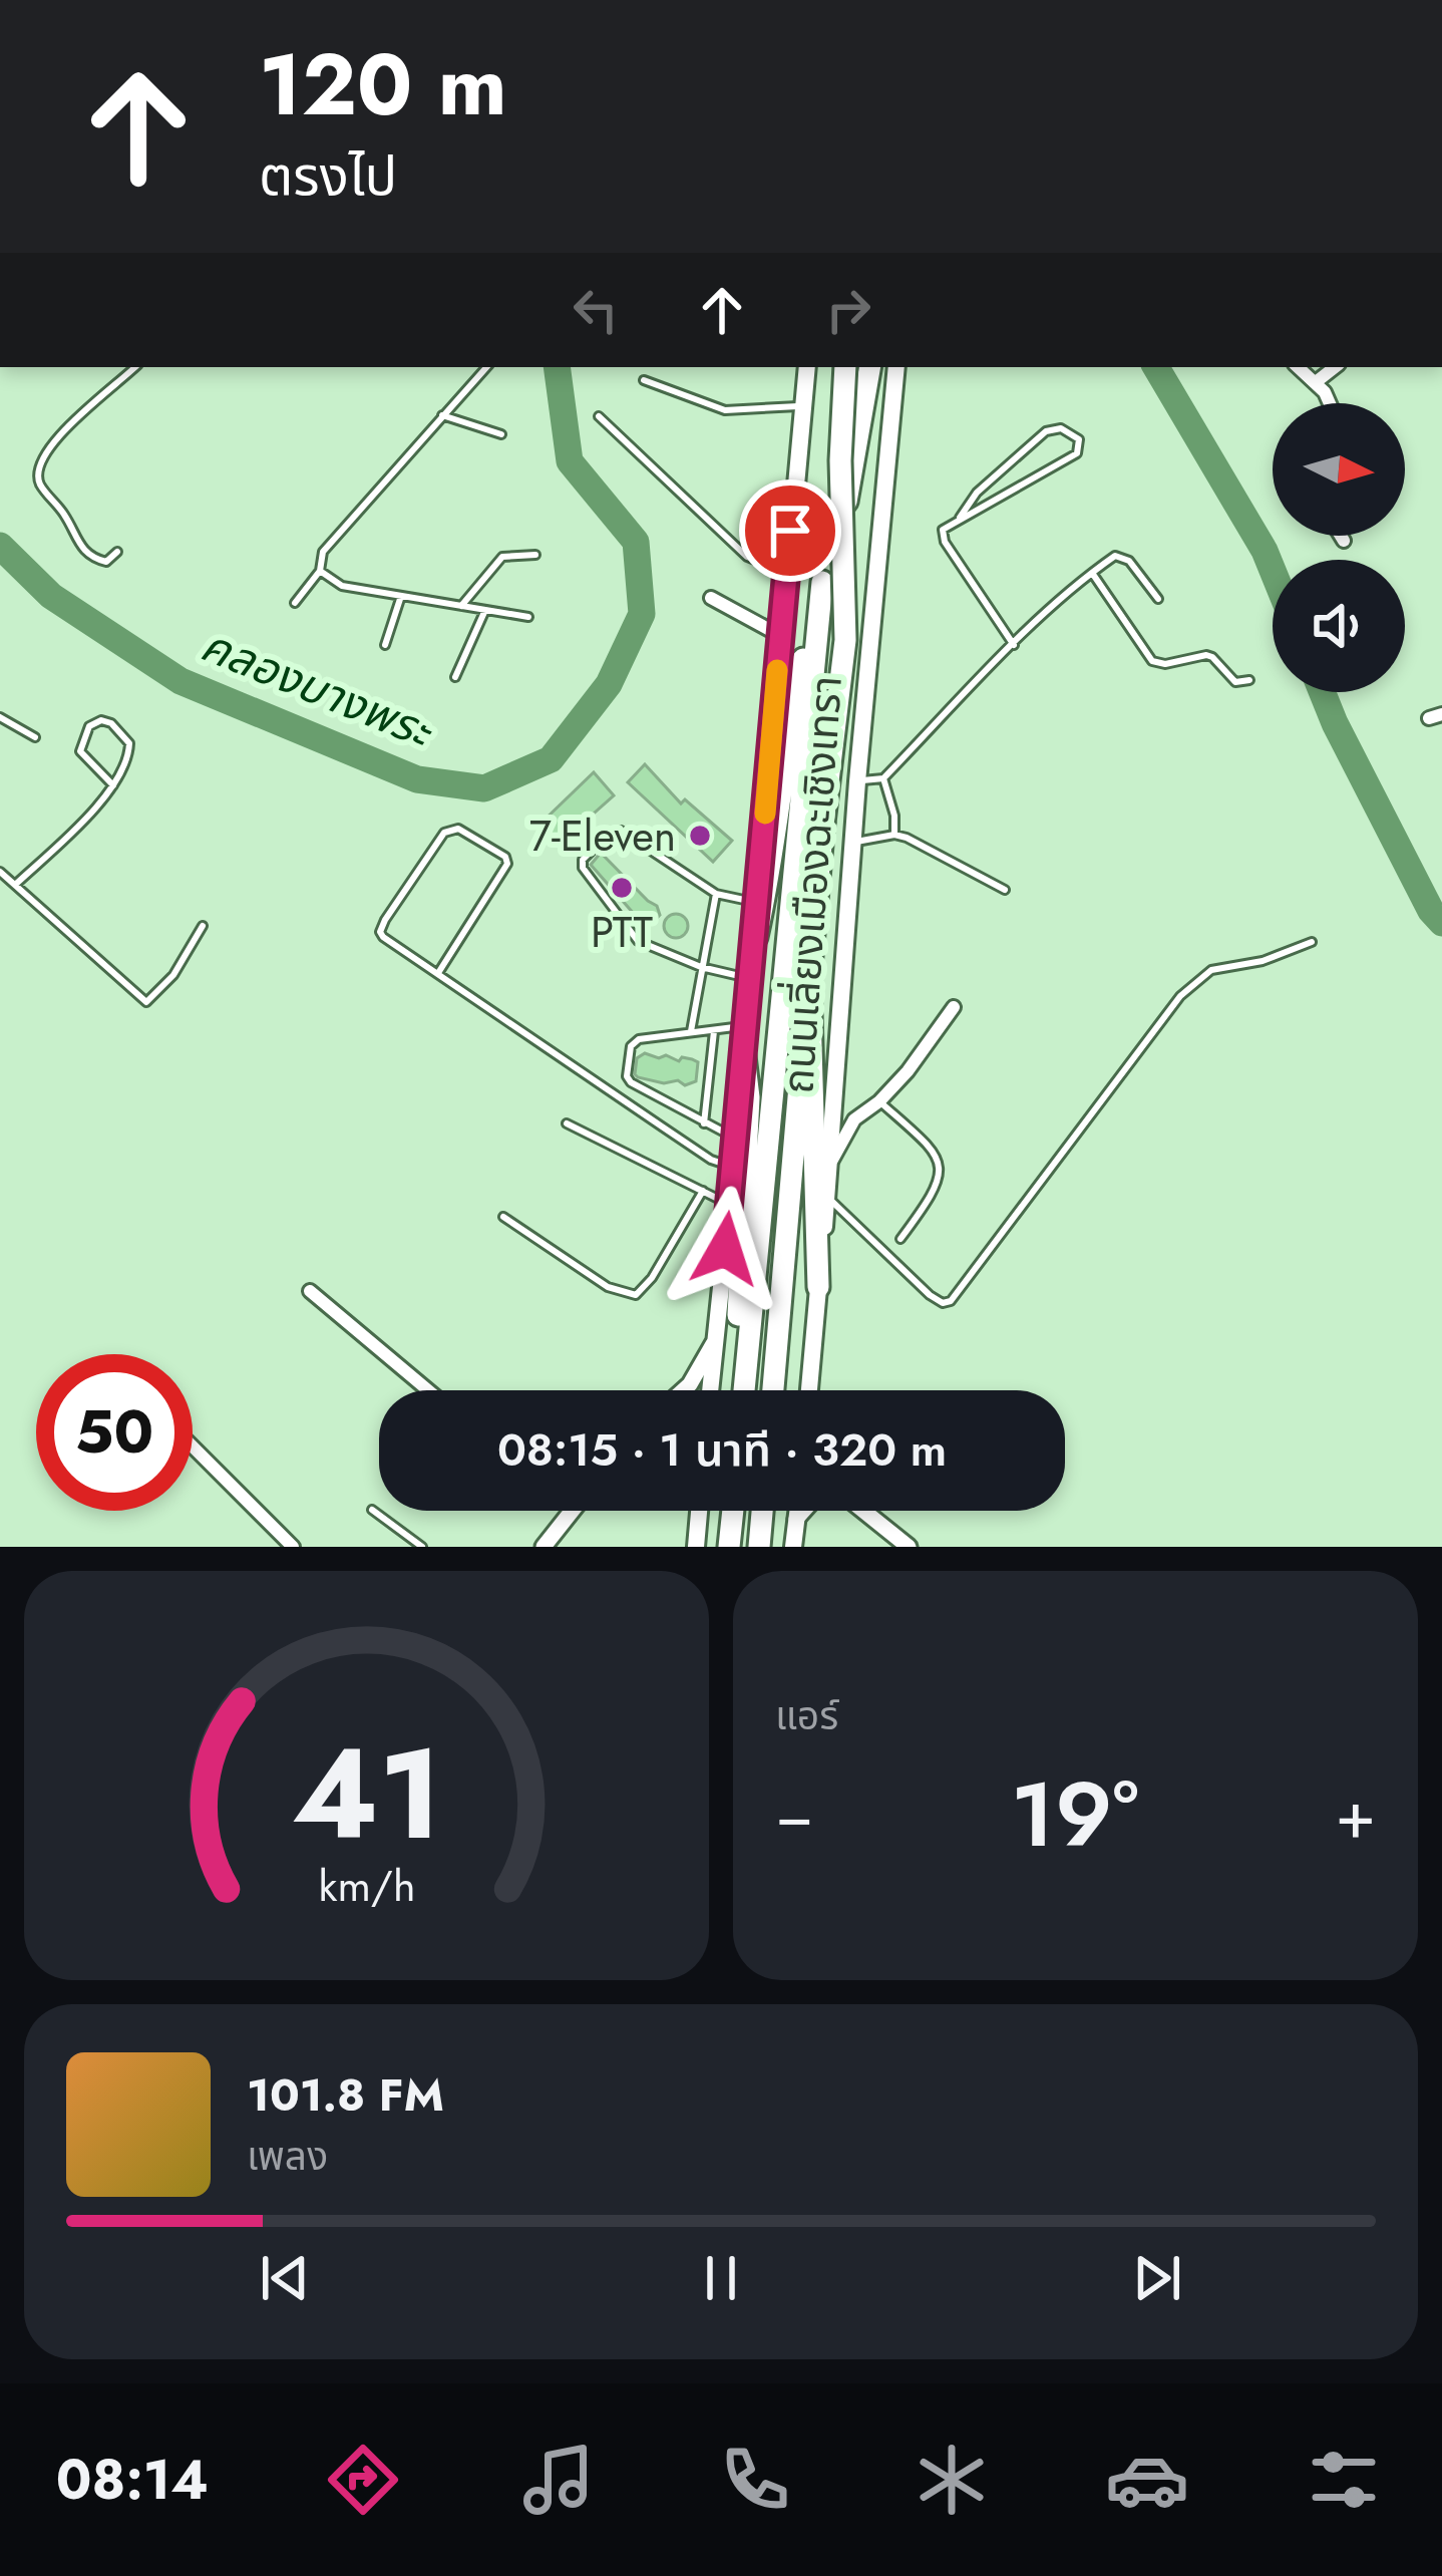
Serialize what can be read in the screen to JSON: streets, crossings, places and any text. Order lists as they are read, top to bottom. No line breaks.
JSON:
{"streets":{"highway":["ถนนเลี่ยงเมืองฉะเชิงเทรา"]},"water":["คลองบางพระ"],"places":["7-Eleven","PTT"],"north":"right","page":{"turn":["120 m","ตรงไป"],"limit":"50","trip":"08:15 · 1 นาที · 320 m","tile":"แอร์","heat":["−","19°","+"],"song":["101.8 FM","เพลง"],"tabs":"08:14","gauge":["41","km/h"]}}
